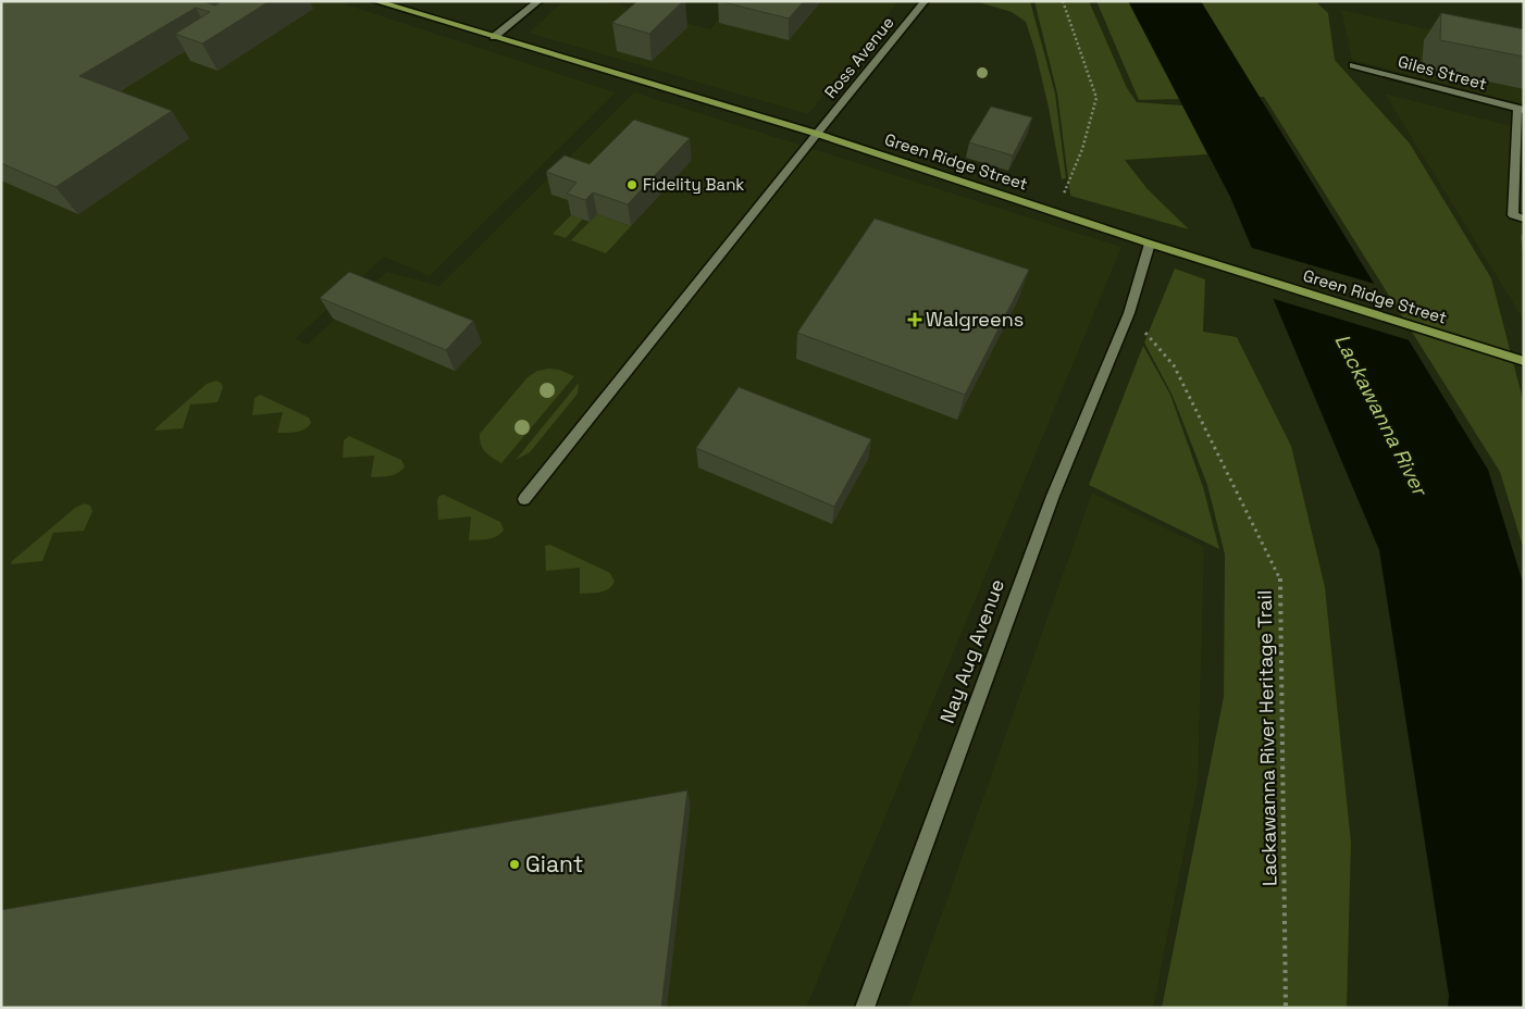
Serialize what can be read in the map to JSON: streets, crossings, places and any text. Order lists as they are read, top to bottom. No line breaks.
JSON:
{"streets":{"main road":["Green Ridge Street"],"street":["Ross Avenue","Giles Street","Nay Aug Avenue"],"path":["Lackawanna River Heritage Trail"]},"crossings":[["Ross Avenue","Green Ridge Street"],["Green Ridge Street","Nay Aug Avenue"],["Nay Aug Avenue","Lackawanna River Heritage Trail"]],"water":["Lackawanna River"],"places":{"other":["Fidelity Bank","Giant"],"health":["Walgreens"]}}
